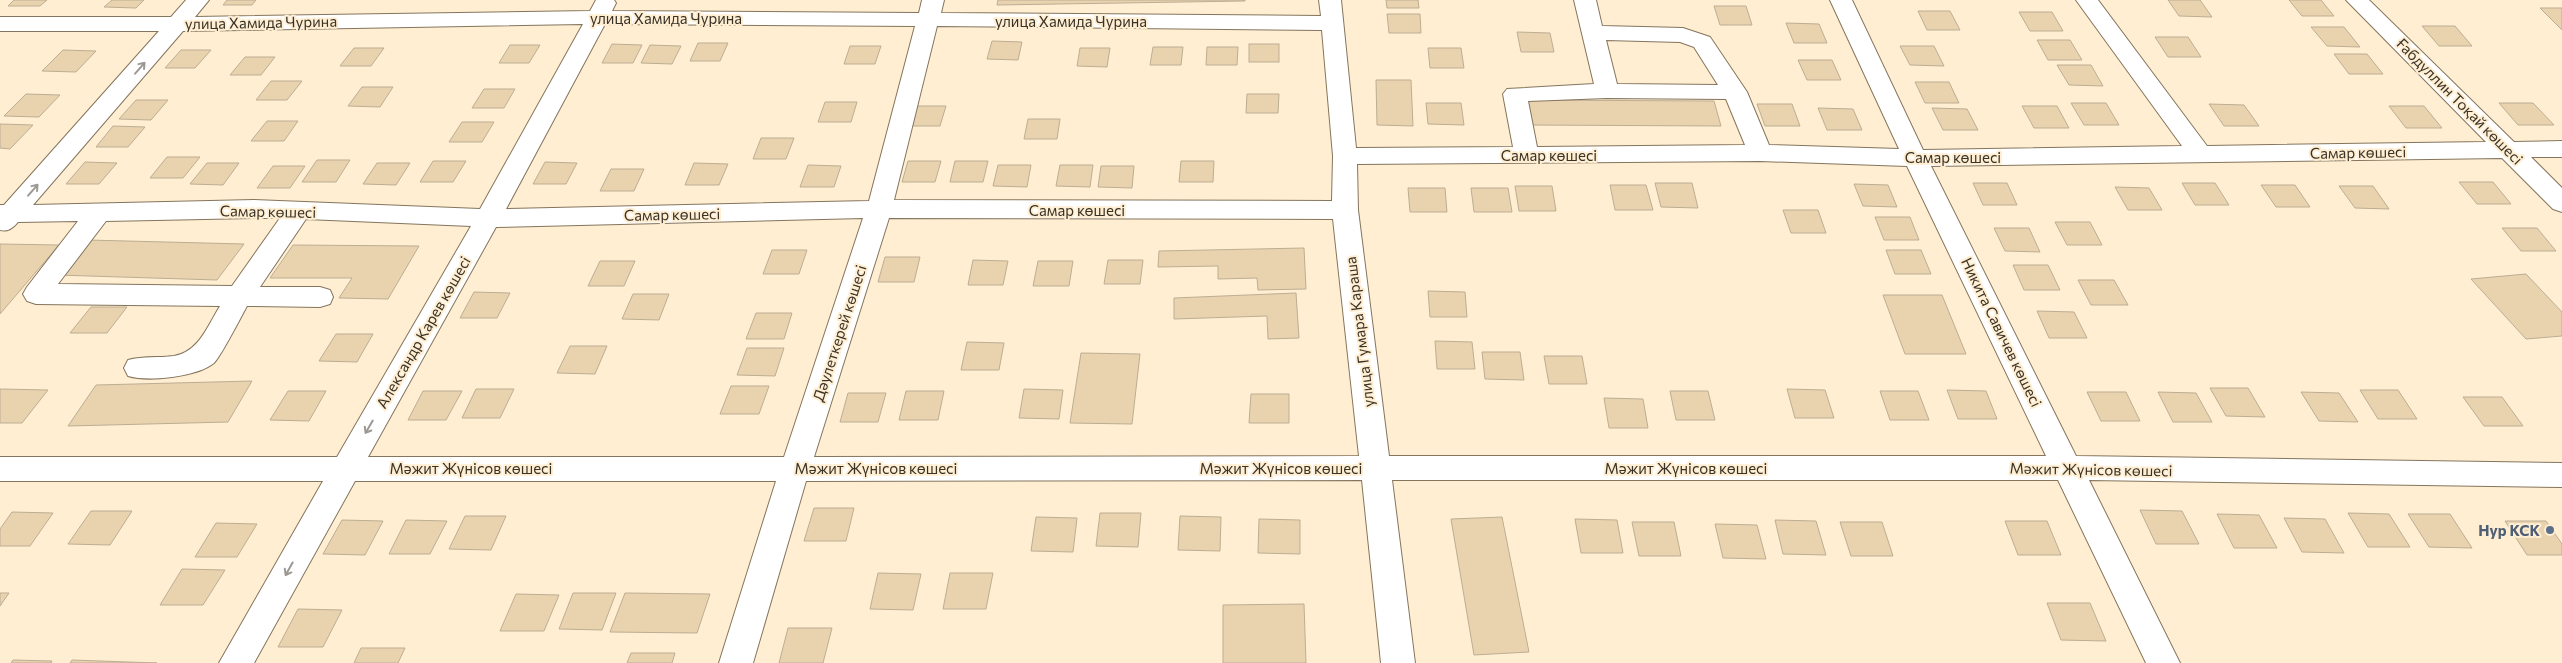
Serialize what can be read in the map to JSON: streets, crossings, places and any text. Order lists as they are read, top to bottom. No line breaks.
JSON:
{"streets":{"street":["улица Хамида Чурина","Ғабдуллин Тоқай көшесі","Самар көшесі","Александр Карев көшесі","улица Гумара Караша","Никита Савичев көшесі","Дәулеткерей көшесі","Мәжит Жүнісов көшесі"]},"crossings":[["улица Хамида Чурина","Александр Карев көшесі"],["улица Хамида Чурина","улица Гумара Караша"],["улица Хамида Чурина","Дәулеткерей көшесі"],["Ғабдуллин Тоқай көшесі","Самар көшесі"],["Самар көшесі","Александр Карев көшесі"],["Самар көшесі","улица Гумара Караша"],["Самар көшесі","Никита Савичев көшесі"],["Самар көшесі","Дәулеткерей көшесі"],["Александр Карев көшесі","Мәжит Жүнісов көшесі"],["улица Гумара Караша","Мәжит Жүнісов көшесі"],["Никита Савичев көшесі","Мәжит Жүнісов көшесі"],["Дәулеткерей көшесі","Мәжит Жүнісов көшесі"]],"one_way":["Александр Карев көшесі"],"places":["Нур КСК"]}
